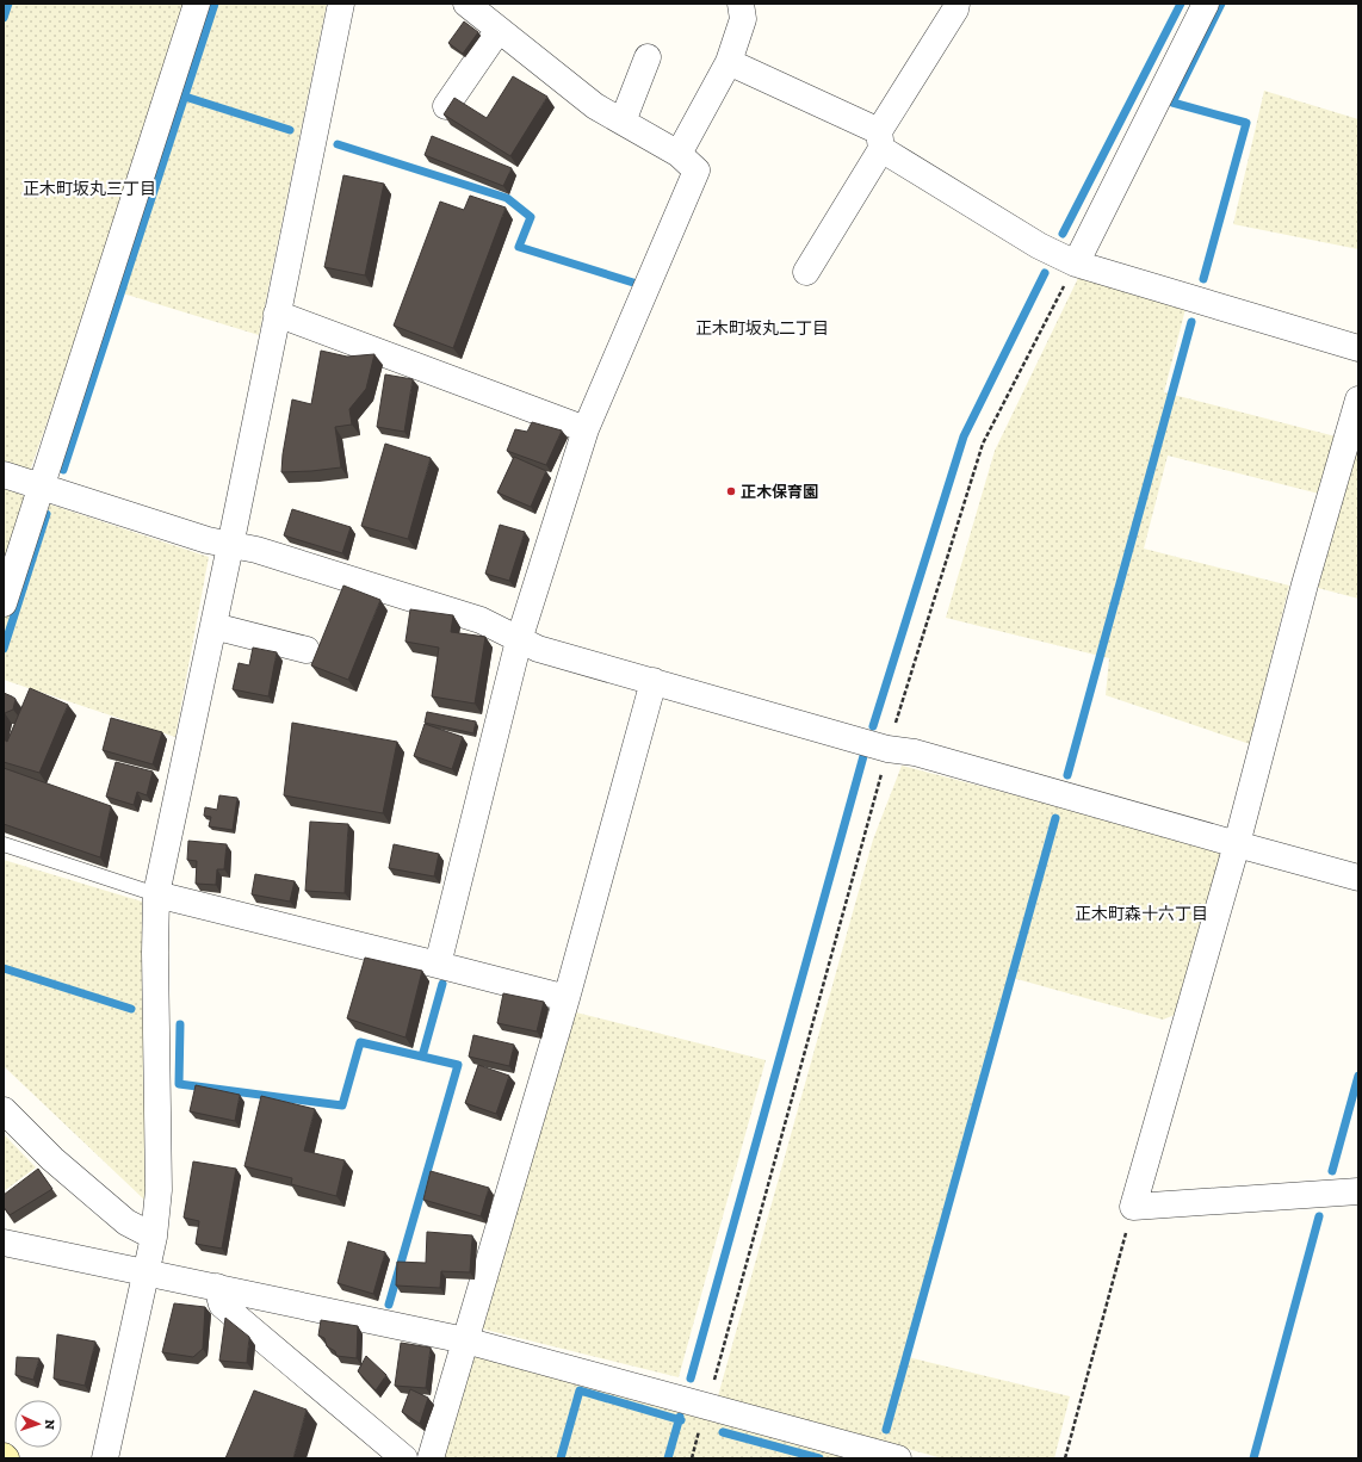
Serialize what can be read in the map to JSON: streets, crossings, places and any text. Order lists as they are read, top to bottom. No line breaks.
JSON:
{"districts":["正木町坂丸三丁目","正木町坂丸二丁目","正木町森十六丁目"],"places":["正木保育園"],"north":"right"}
